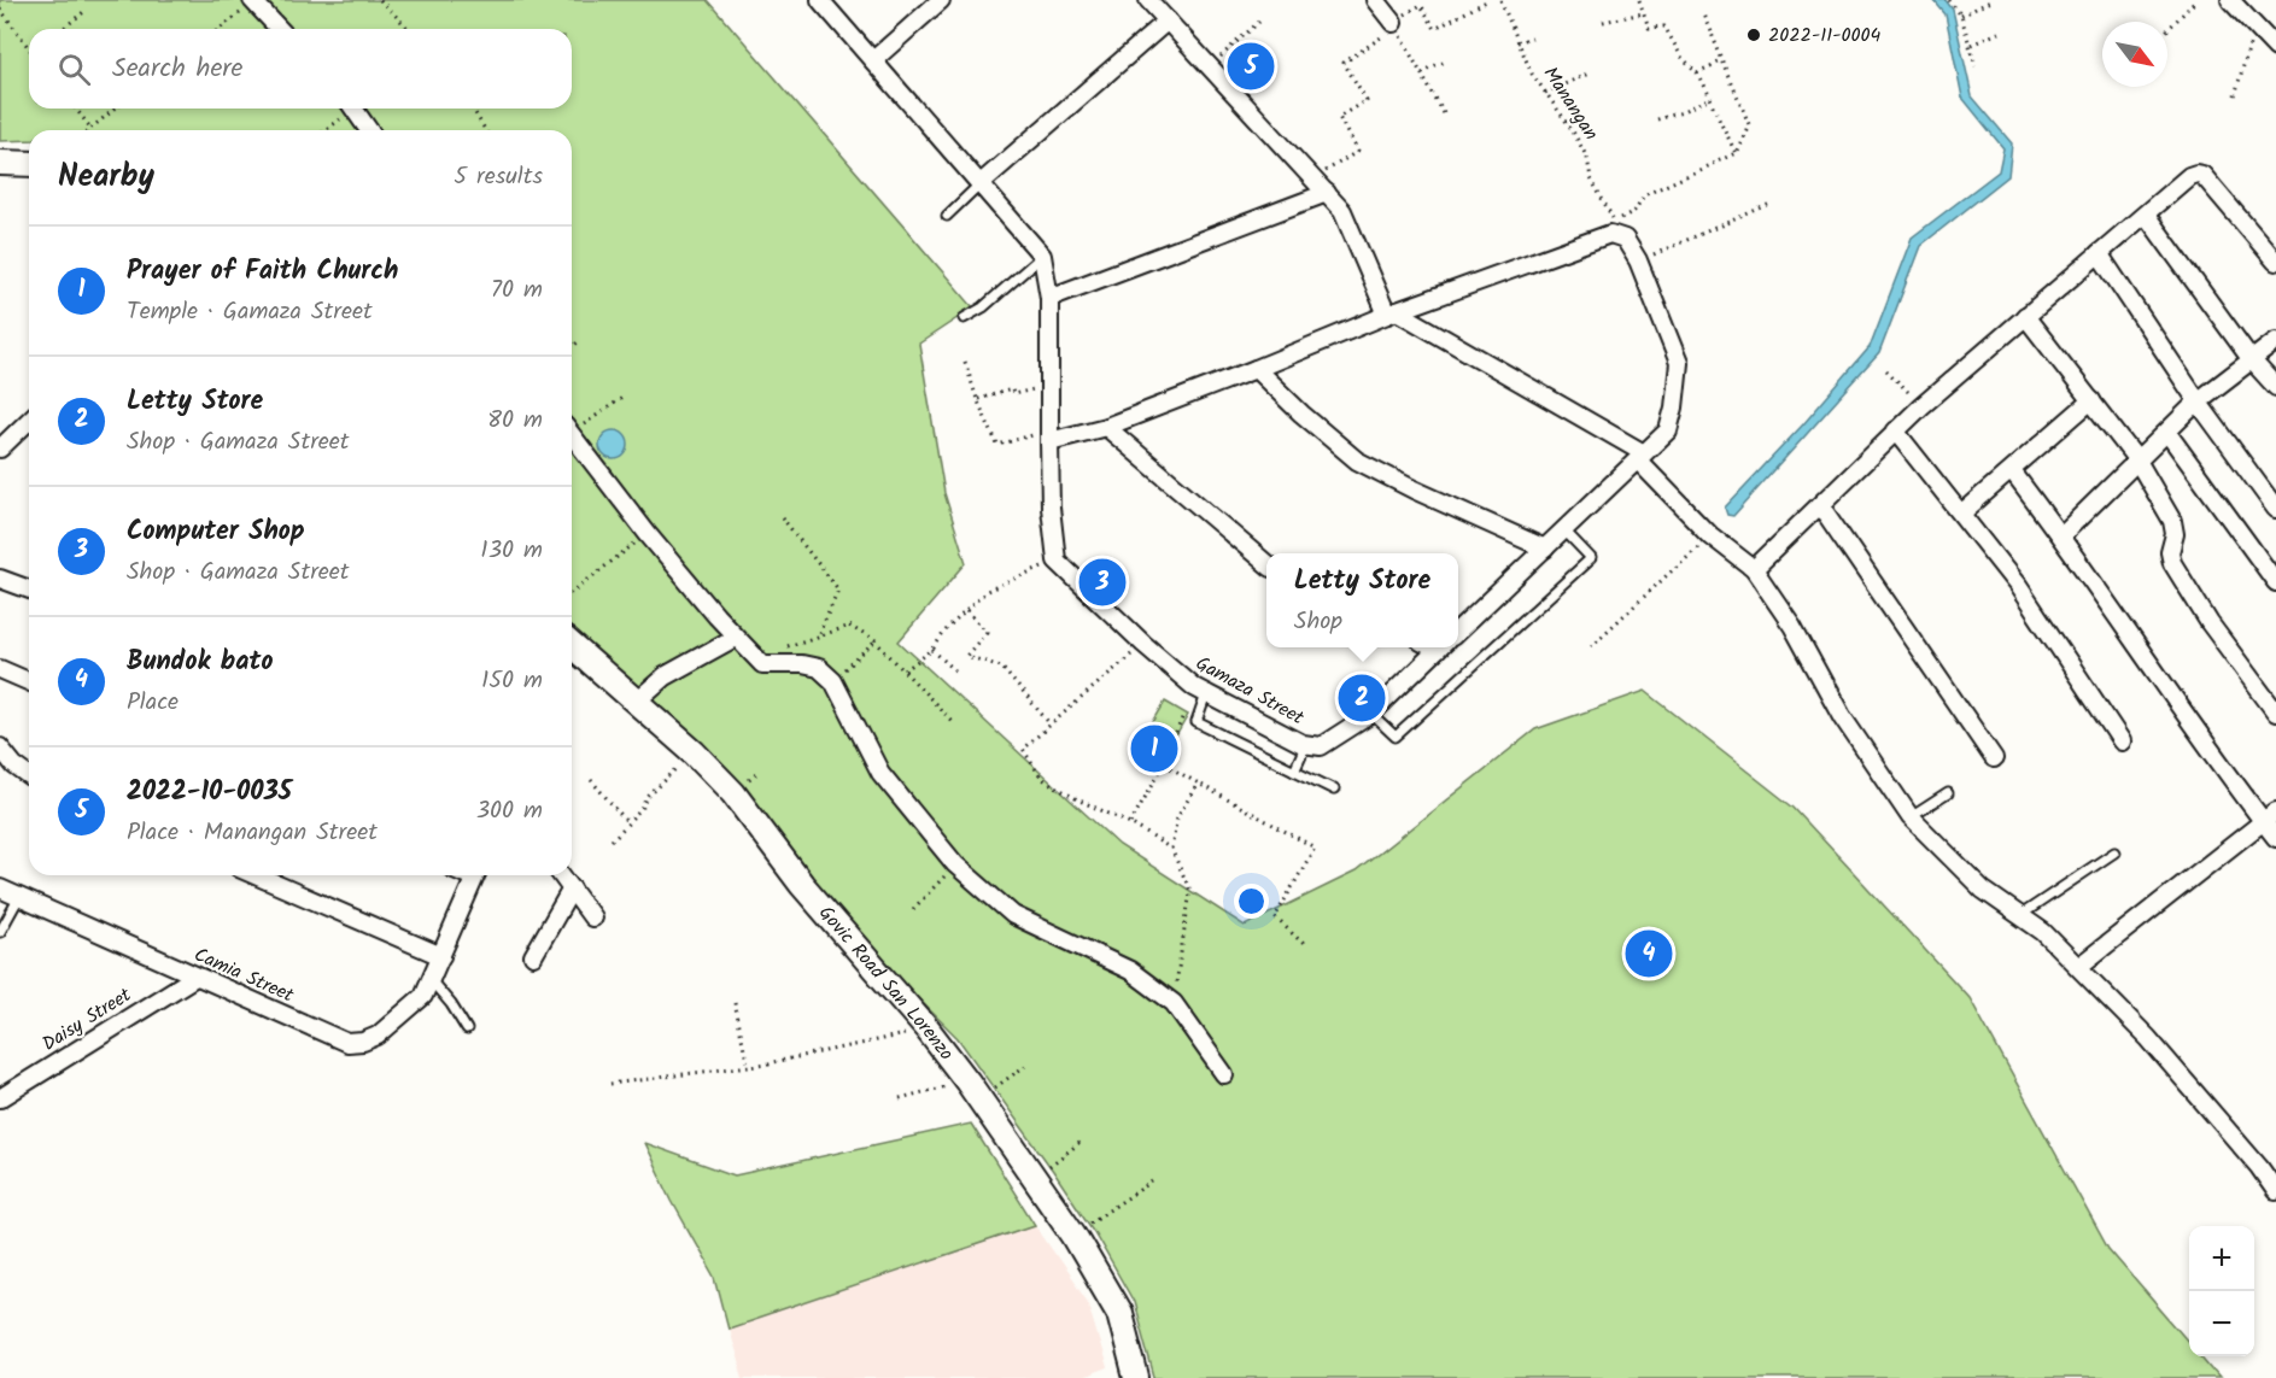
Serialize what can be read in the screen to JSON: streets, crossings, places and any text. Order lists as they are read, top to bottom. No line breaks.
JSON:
{"streets":{"main road":["Govic Road San Lorenzo"],"street":["Gamaza Street","Camia Street","Daisy Street"],"path":["Manangan"]},"crossings":[["Camia Street","Daisy Street"]],"places":["2022-11-0004"],"north":"bottom right","page":{"search":"Search here","pins":["5","3","2","1","4"],"heading":["Nearby","5 results"],"list":[{"mark":"1","name":"Prayer of Faith Church","note":"Temple · Gamaza Street","value":"70 m"},{"mark":"2","name":"Letty Store","note":"Shop · Gamaza Street","value":"80 m"},{"mark":"3","name":"Computer Shop","note":"Shop · Gamaza Street","value":"130 m"},{"mark":"4","name":"Bundok bato","note":"Place","value":"150 m"},{"mark":"5","name":"2022-10-0035","note":"Place · Manangan Street","value":"300 m"}],"popup":["Letty Store","Shop"],"map_buttons":["+","−"]}}
